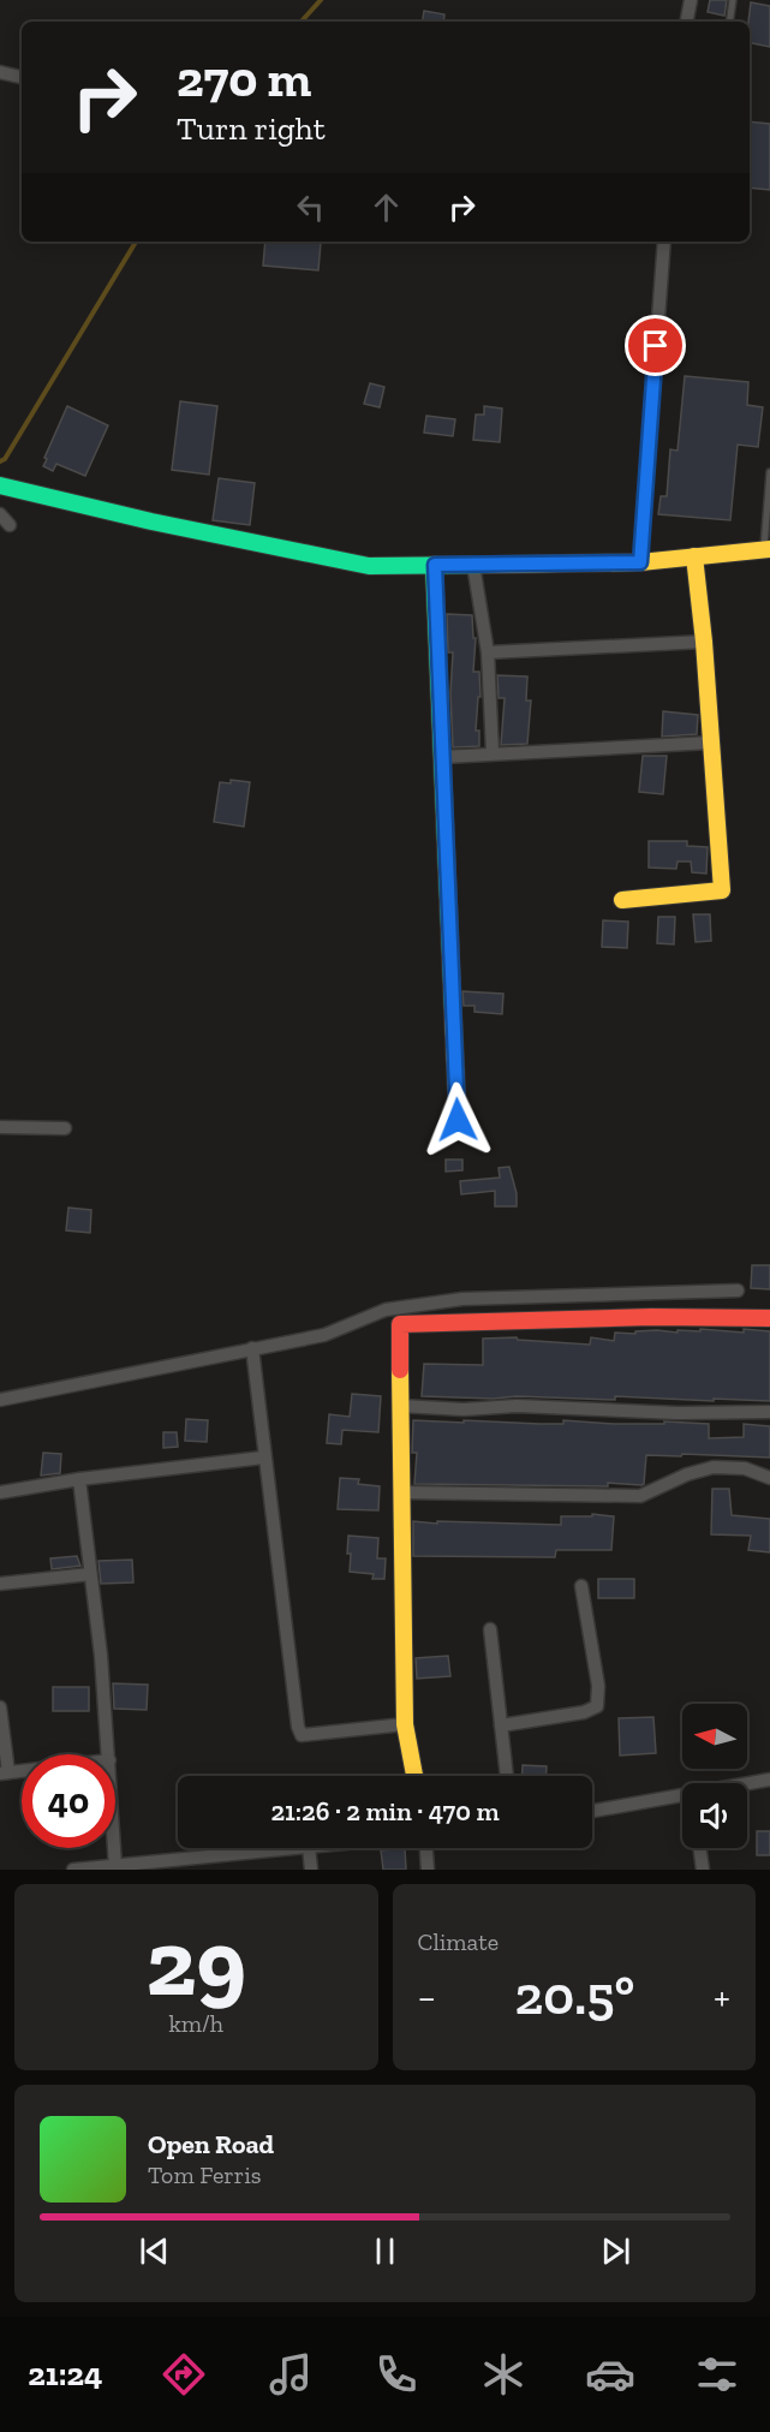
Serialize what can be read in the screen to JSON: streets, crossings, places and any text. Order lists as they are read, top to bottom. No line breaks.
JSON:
{"north":"left","page":{"turn":["270 m","Turn right"],"limit":"40","trip":"21:26 · 2 min · 470 m","tile":[["29","km/h"],"Climate"],"heat":["−","20.5°","+"],"song":["Open Road","Tom Ferris"],"tabs":"21:24"}}
